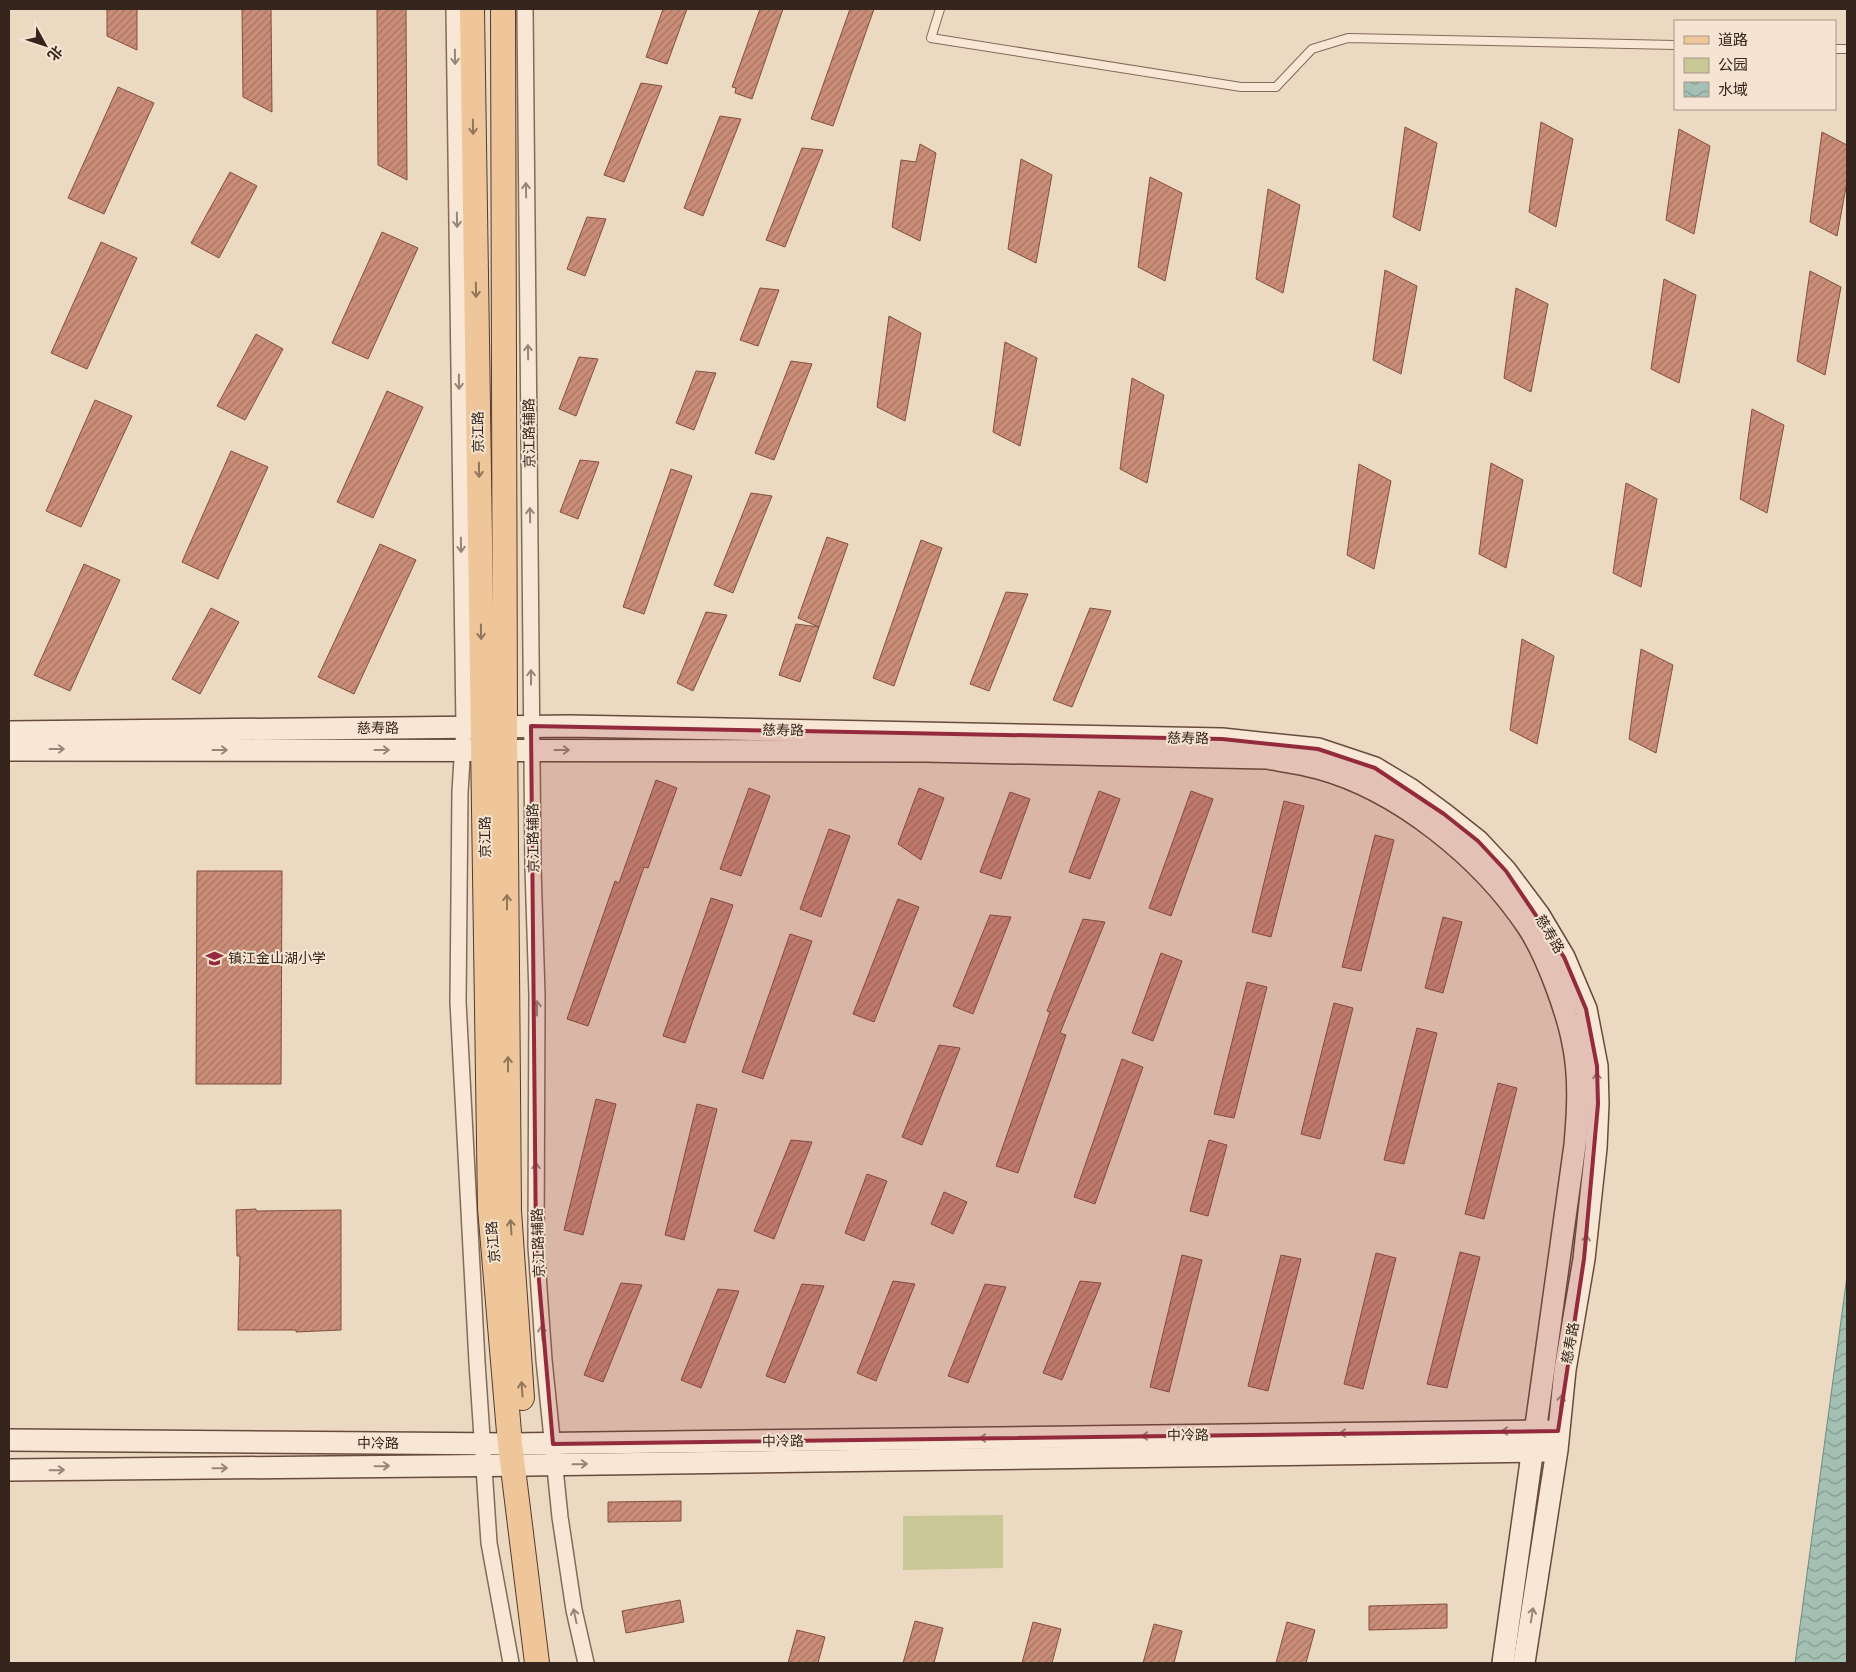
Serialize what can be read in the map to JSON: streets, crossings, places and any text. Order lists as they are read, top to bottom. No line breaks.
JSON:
{"streets":{"main road":["京江路"],"street":["京江路辅路","慈寿路","中冷路"]},"crossings":[["京江路","慈寿路"],["京江路","中冷路"],["京江路辅路","慈寿路"],["京江路辅路","中冷路"],["慈寿路","中冷路"]],"places":{"school or university":["镇江金山湖小学"]},"legend":["道路","公园","水域"],"north":"bottom right"}
